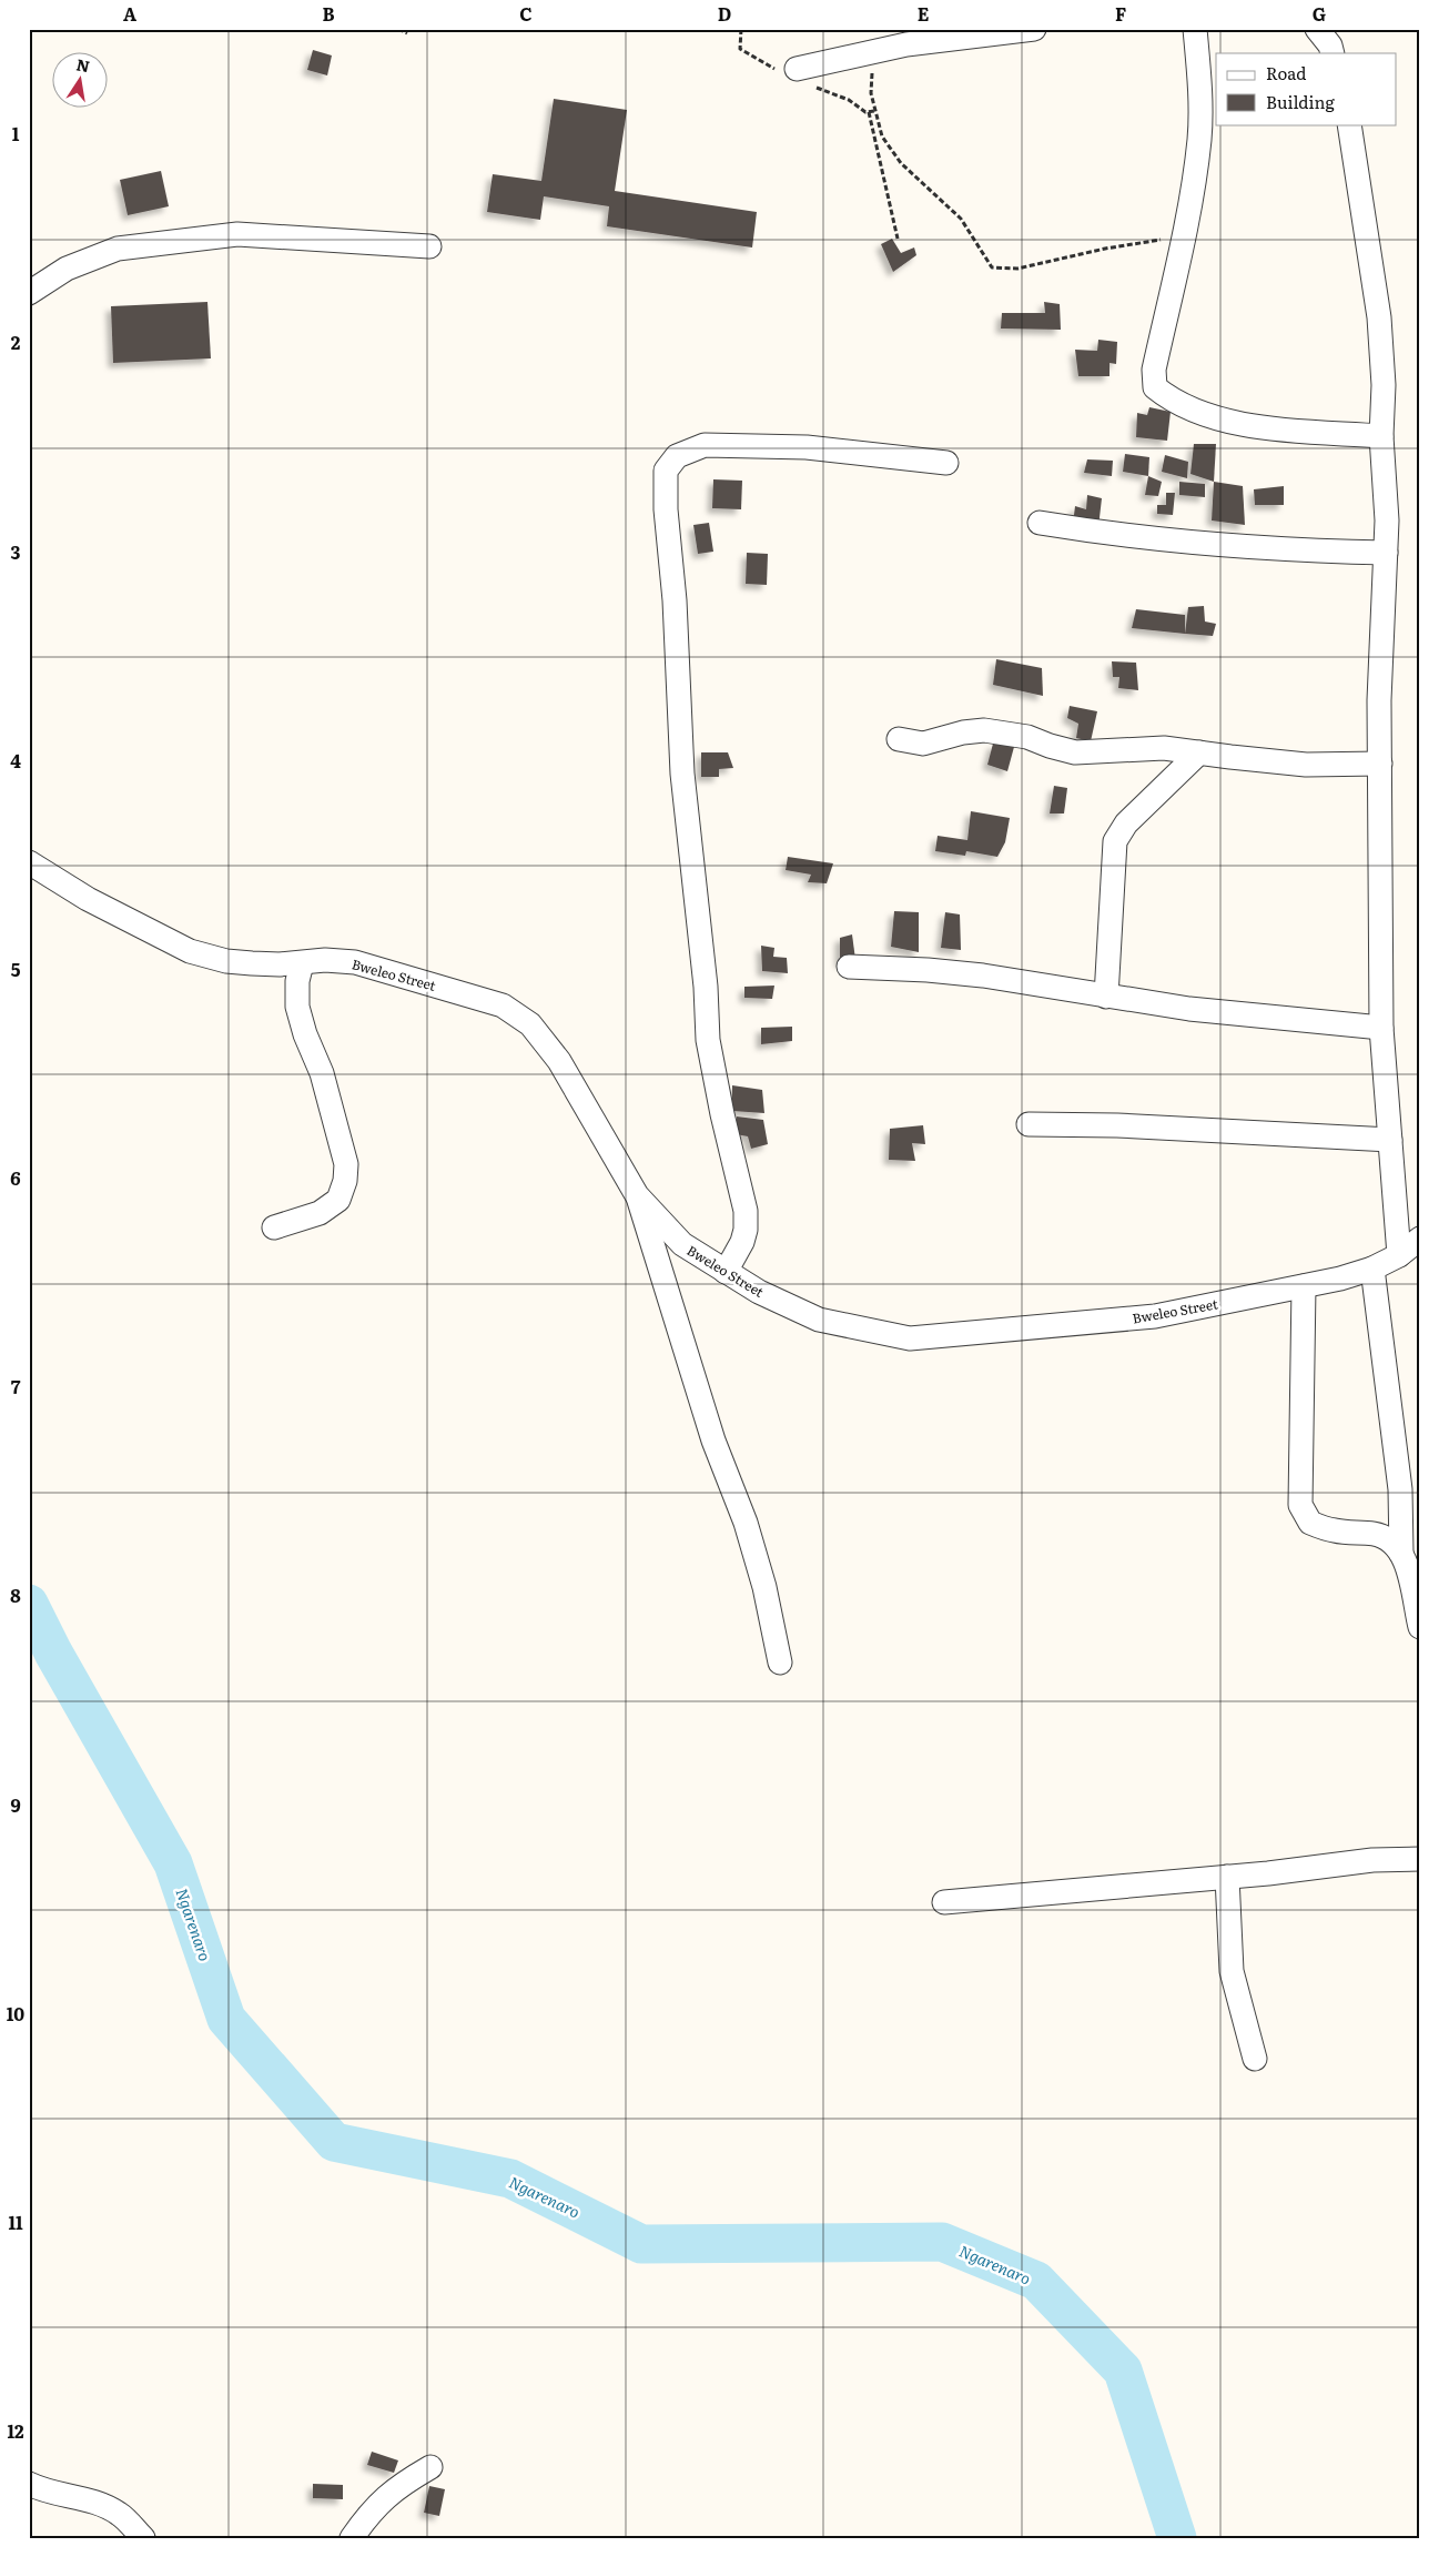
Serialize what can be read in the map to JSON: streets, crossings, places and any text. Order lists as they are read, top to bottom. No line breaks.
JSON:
{"streets":{"street":["Bweleo Street"]},"water":["Ngarenaro"],"legend":["Road","Building"],"north":"top","grid":{"columns":["A","B","C","D","E","F","G"],"rows":["1","2","3","4","5","6","7","8","9","10","11","12"]}}
